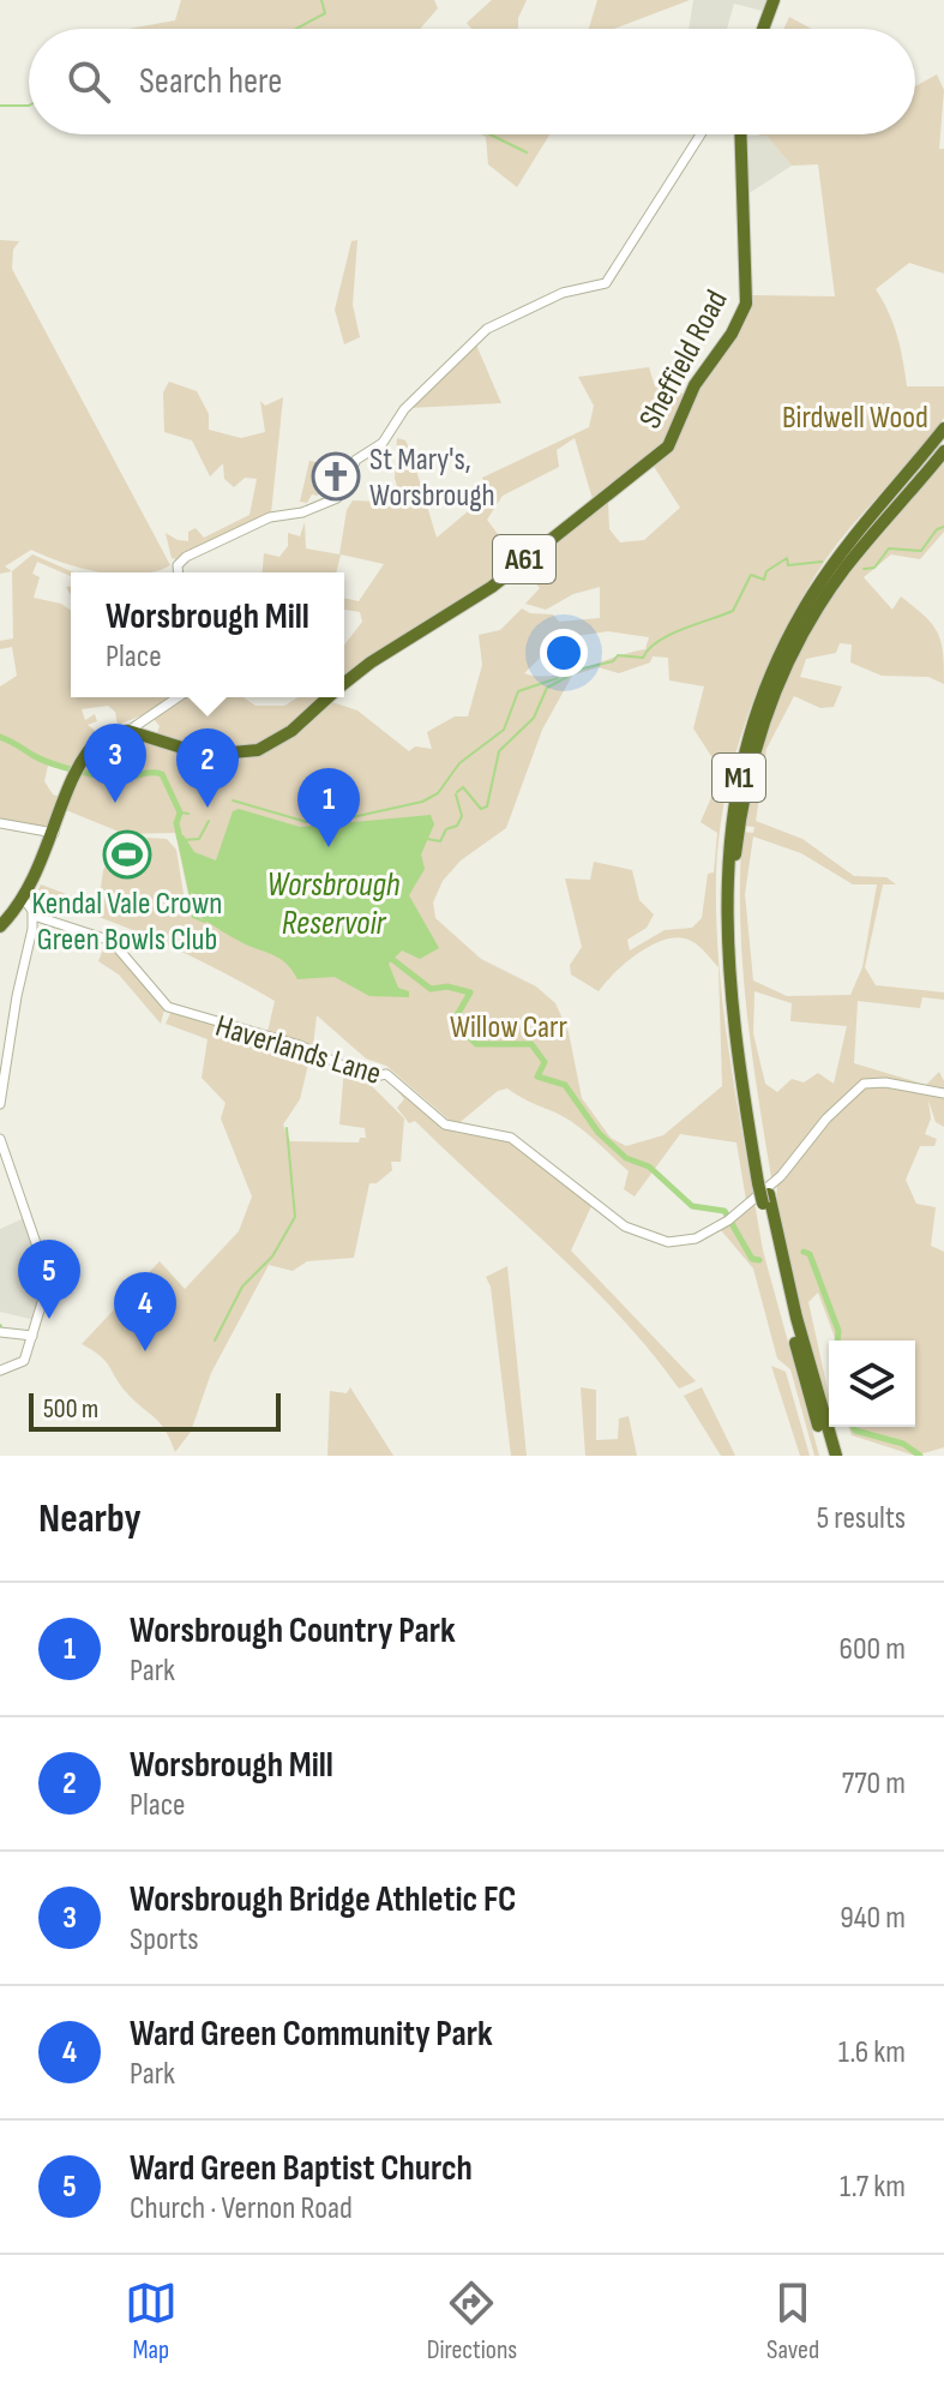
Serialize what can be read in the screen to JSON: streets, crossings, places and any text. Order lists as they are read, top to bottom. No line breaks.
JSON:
{"streets":{"highway":["Sheffield Road","A61","M1"],"street":["Haverlands Lane"]},"water":["Worsbrough Reservoir"],"parks":["Birdwell Wood","Willow Carr"],"places":{"church":["St Mary's, Worsbrough"],"sports":["Kendal Vale Crown Green Bowls Club"]},"scale_bar":"500 m","page":{"search":"Search here","popup":["Worsbrough Mill","Place"],"pins":["3","2","1","5","4"],"scale":"500 m","heading":["Nearby","5 results"],"list":[{"mark":"1","name":"Worsbrough Country Park","note":"Park","value":"600 m"},{"mark":"2","name":"Worsbrough Mill","note":"Place","value":"770 m"},{"mark":"3","name":"Worsbrough Bridge Athletic FC","note":"Sports","value":"940 m"},{"mark":"4","name":"Ward Green Community Park","note":"Park","value":"1.6 km"},{"mark":"5","name":"Ward Green Baptist Church","note":"Church · Vernon Road","value":"1.7 km"}],"nav":["Map","Directions","Saved"]}}
